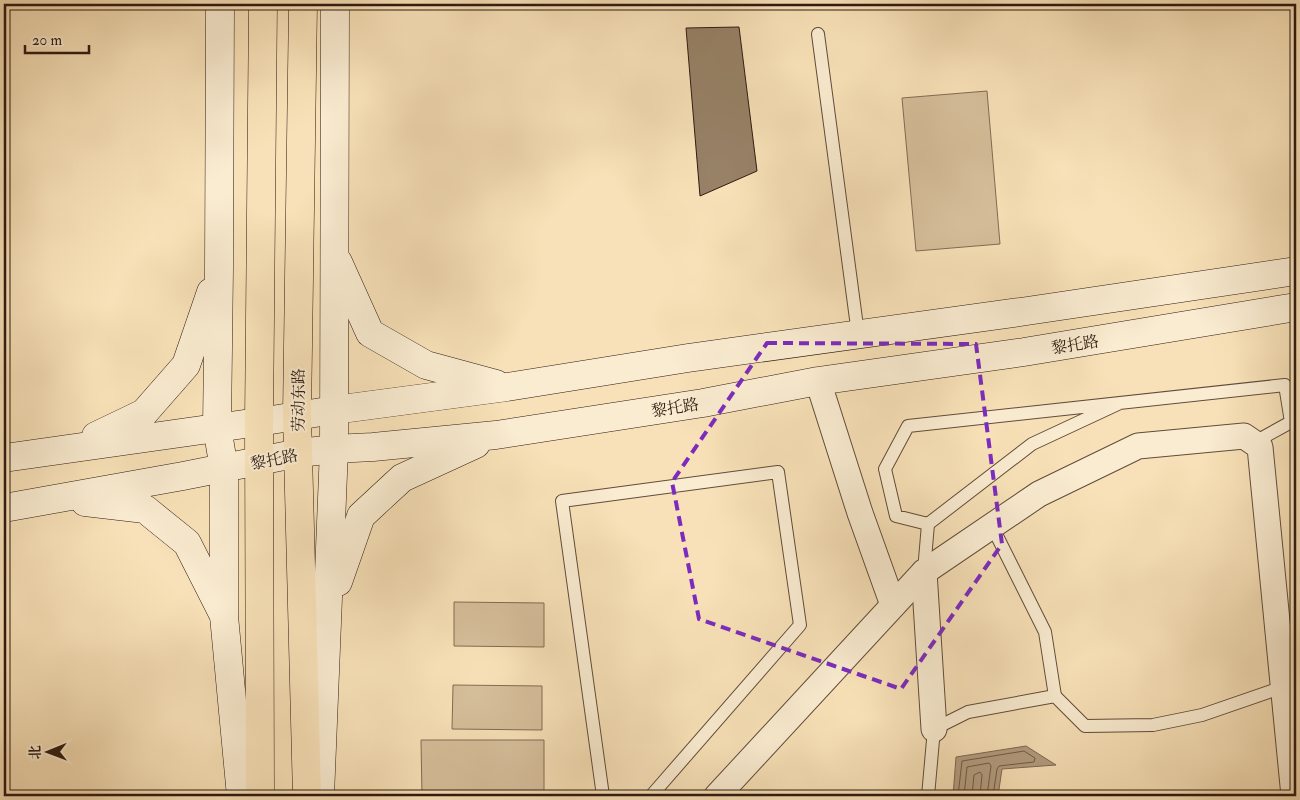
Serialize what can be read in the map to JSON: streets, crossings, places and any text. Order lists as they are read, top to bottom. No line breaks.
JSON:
{"streets":{"main road":["黎托路","劳动东路"]},"crossings":[["黎托路","劳动东路"]],"scale_bar":"20 m","north":"left"}
